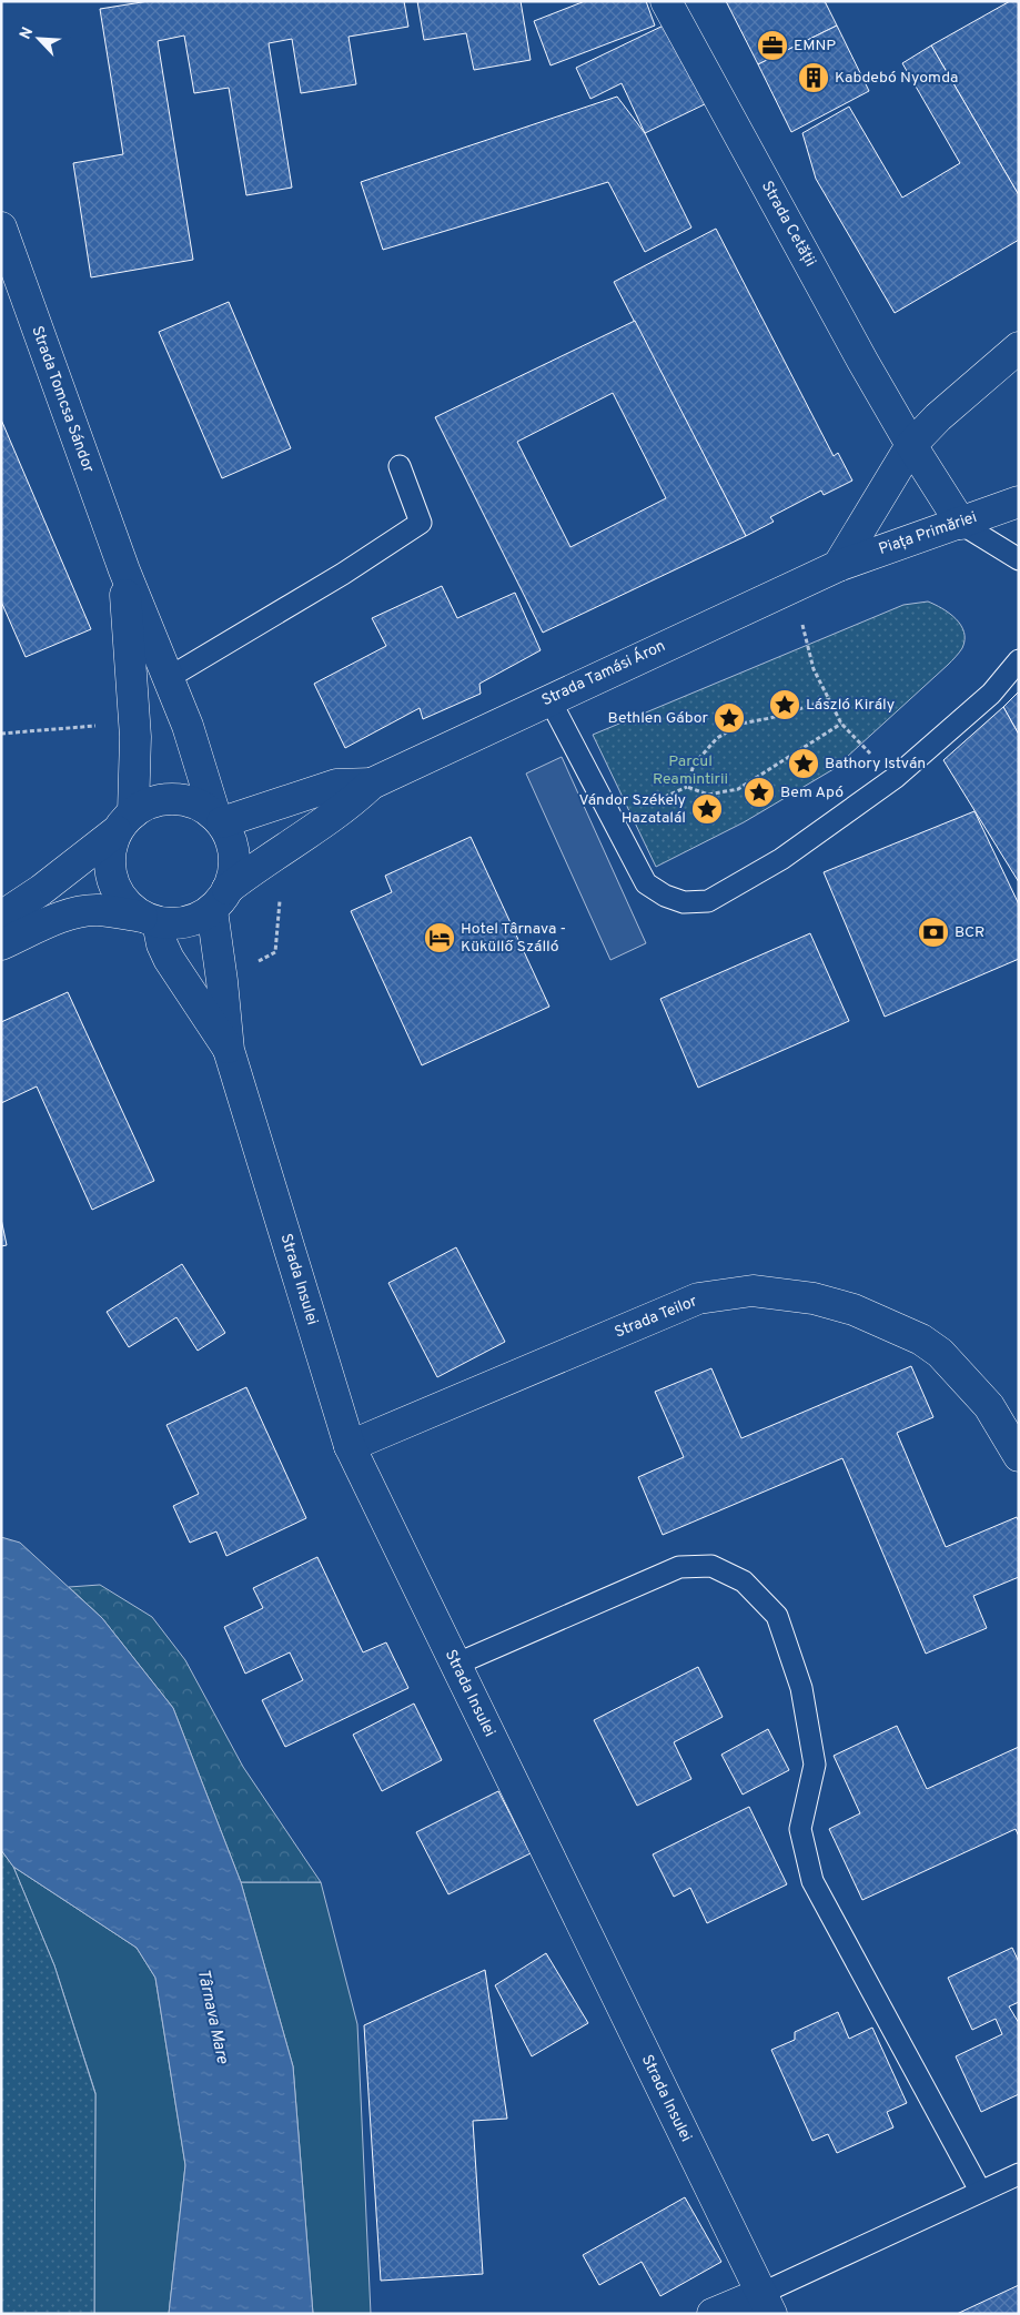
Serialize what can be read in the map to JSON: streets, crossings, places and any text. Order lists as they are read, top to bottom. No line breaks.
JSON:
{"streets":{"main road":["Strada Cetății","Strada Tomcsa Sándor","Piața Primăriei","Strada Tamási Áron","Strada Insulei","Strada Teilor"]},"crossings":[["Strada Cetății","Piața Primăriei"],["Piața Primăriei","Strada Tamási Áron"],["Strada Tamási Áron","Strada Insulei"],["Strada Insulei","Strada Teilor"]],"water":["Târnava Mare"],"parks":["Parcul Reamintirii"],"places":{"office":["EMNP"],"building":["Kabdebó Nyomda"],"place":["László Király","Bethlen Gábor","Bathory István","Bem Apó","Vándor Székely Hazatalál"],"bank":["BCR"],"hotel":["Hotel Târnava - Küküllő Szálló"]},"north":"top left"}
